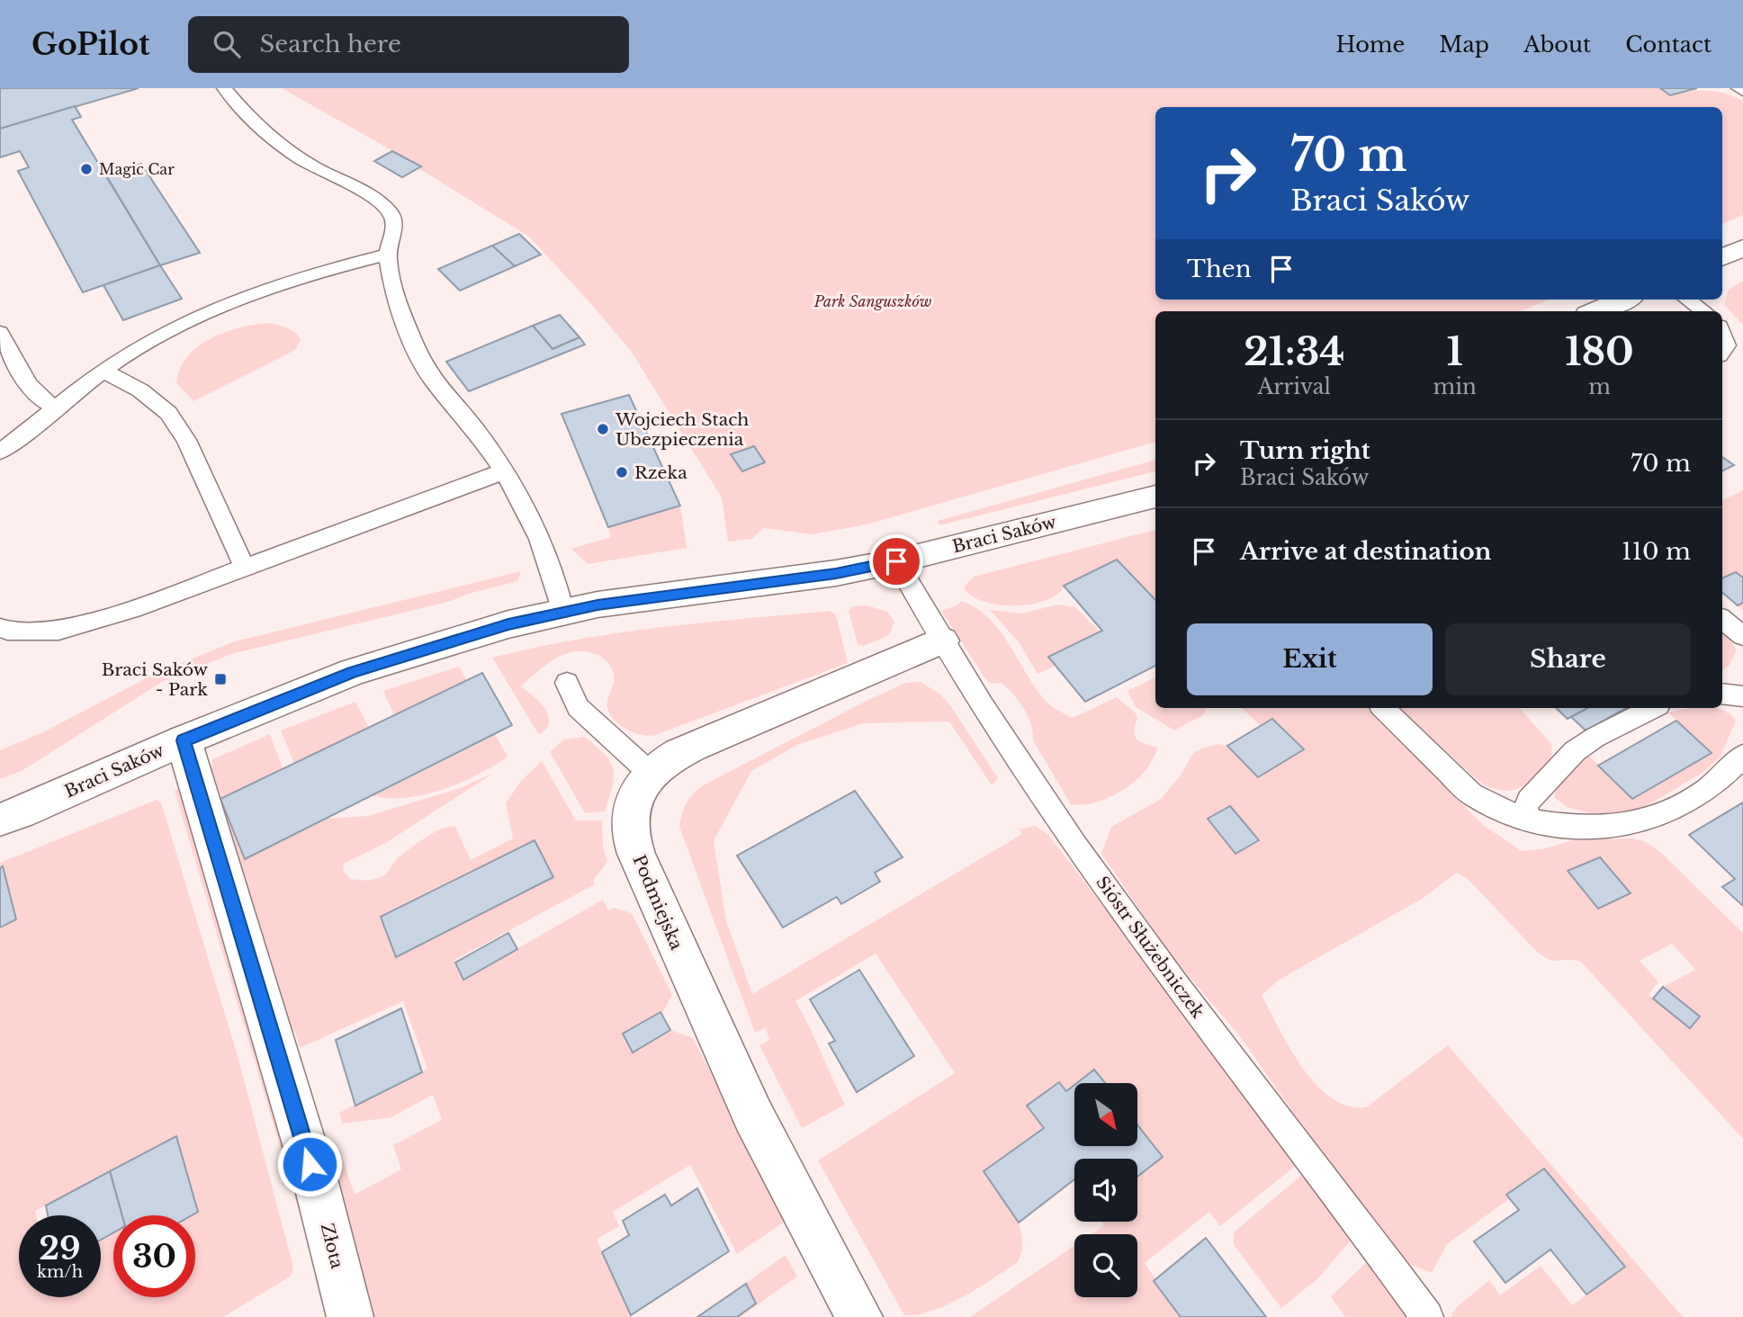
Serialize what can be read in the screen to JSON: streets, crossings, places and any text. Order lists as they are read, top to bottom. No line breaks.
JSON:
{"streets":{"street":["Braci Saków","Podmiejska","Złota"],"lane":["Sióstr Służebniczek"]},"crossings":[["Braci Saków","Sióstr Służebniczek"],["Braci Saków","Złota"],["Podmiejska","Sióstr Służebniczek"]],"parks":["Park Sanguszków"],"places":{"other":["Magic Car","Wojciech Stach Ubezpieczenia","Rzeka"],"transit":["Braci Saków - Park"]},"north":"bottom right","page":{"header":"GoPilot","search":"Search here","nav":["Home","Map","About","Contact"],"turn":["70 m","Braci Saków"],"then":"Then","eta":["21:34","Arrival","1","min","180","m"],"list":[{"name":"Turn right","note":"Braci Saków","value":"70 m"},{"name":"Arrive at destination","value":"110 m"}],"buttons":["Exit","Share"],"speed":"29 km/h","limit":"30"}}
